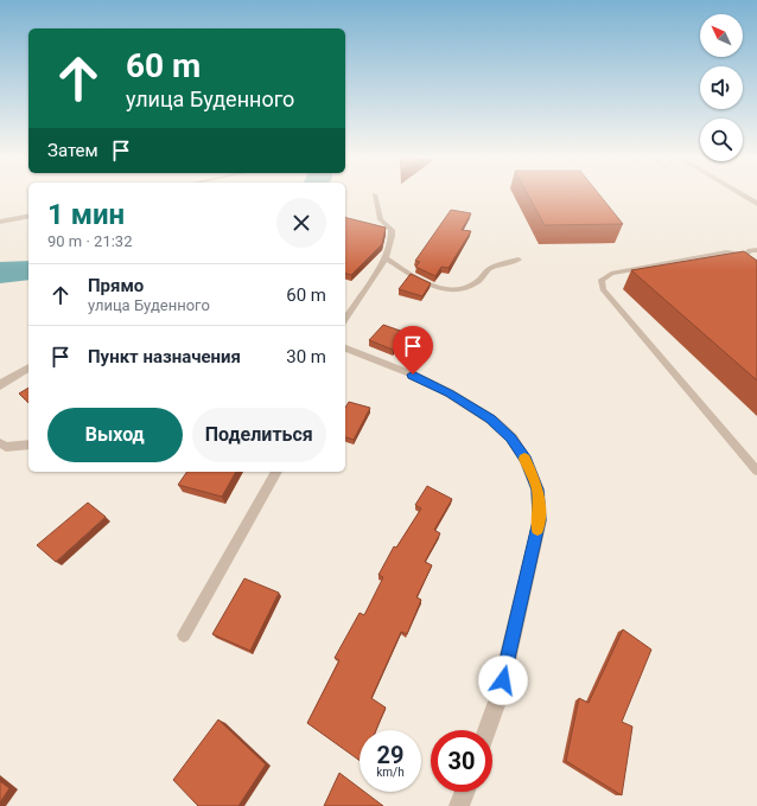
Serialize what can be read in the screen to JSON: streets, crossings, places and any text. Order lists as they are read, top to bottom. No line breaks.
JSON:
{"north":"top left","page":{"turn":["60 m","улица Буденного"],"then":"Затем","heading":["1 мин","90 m · 21:32"],"list":[{"name":"Прямо","note":"улица Буденного","value":"60 m"},{"name":"Пункт назначения","value":"30 m"}],"buttons":["Выход","Поделиться"],"speed":"29 km/h","limit":"30"}}
